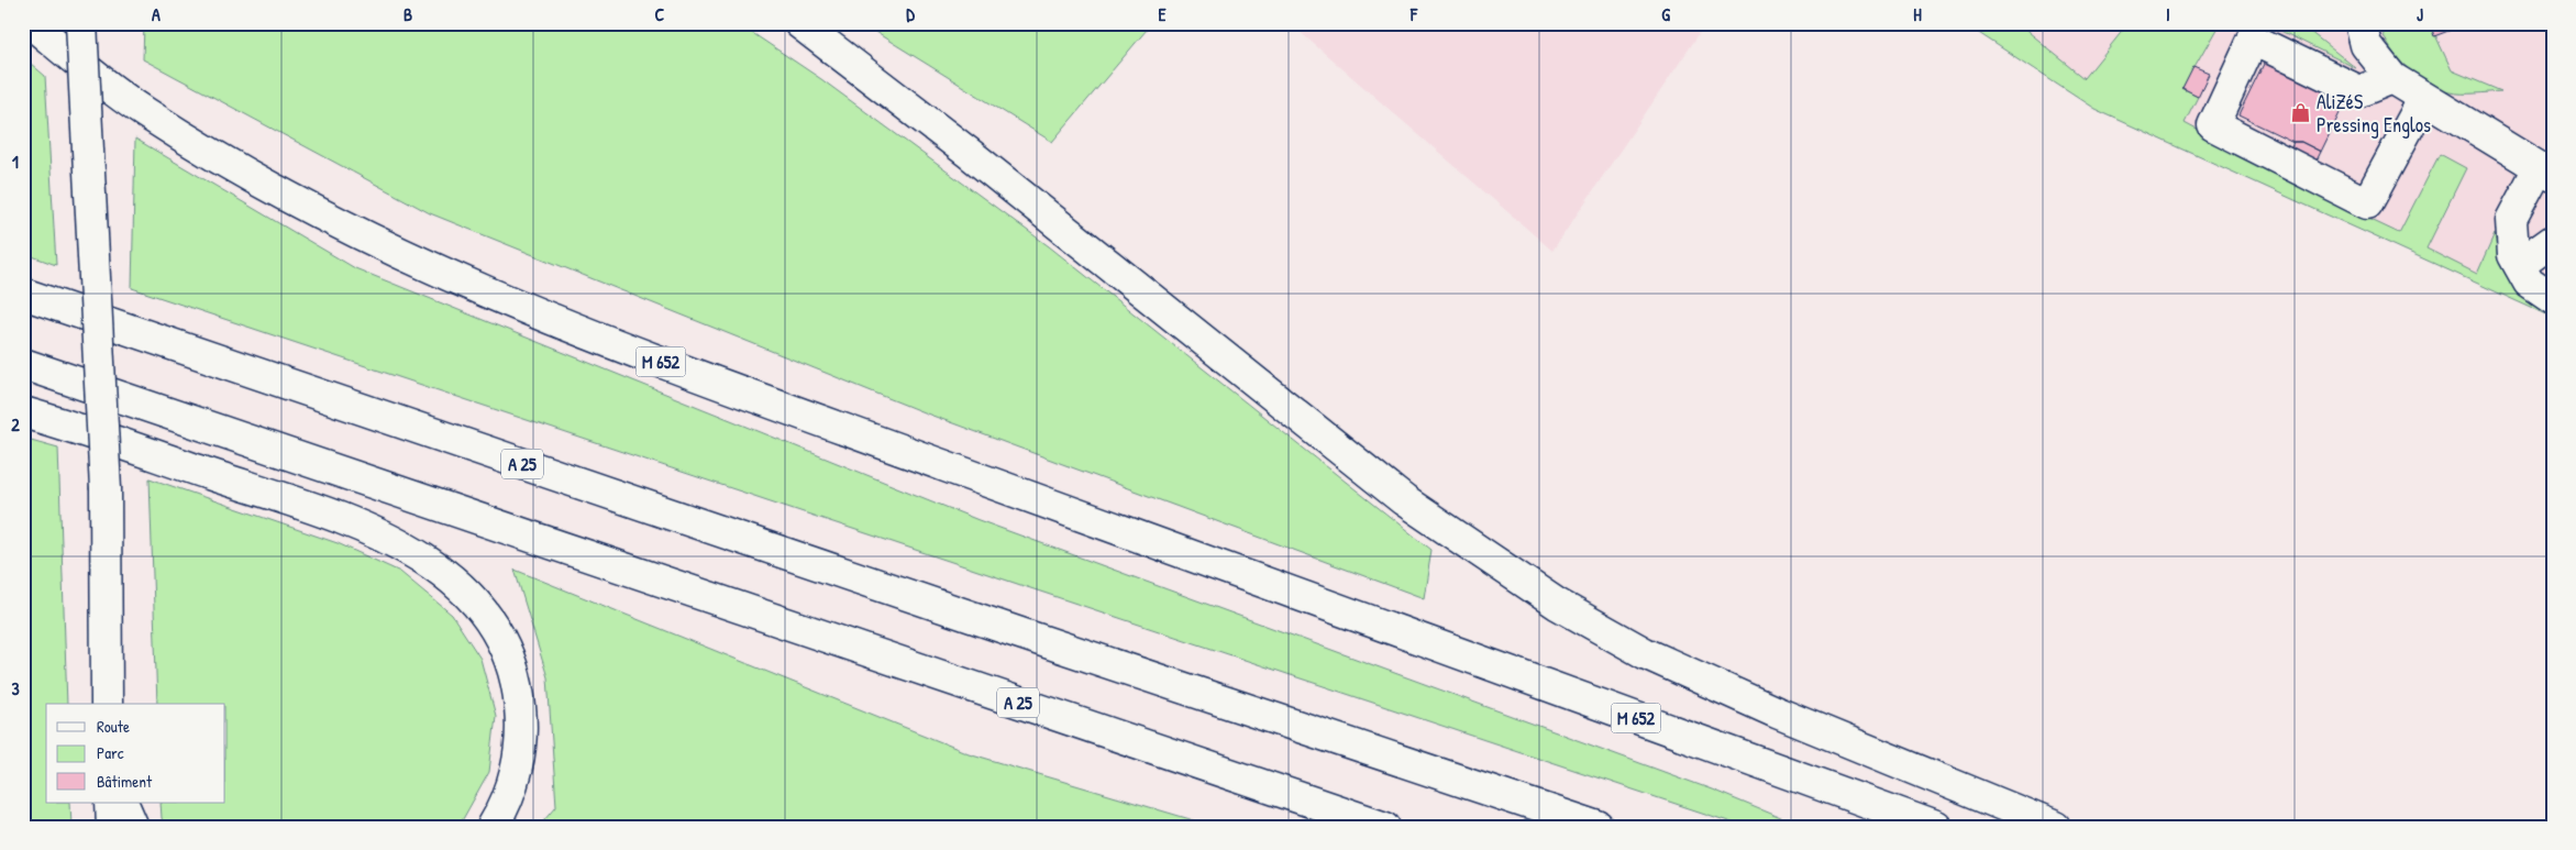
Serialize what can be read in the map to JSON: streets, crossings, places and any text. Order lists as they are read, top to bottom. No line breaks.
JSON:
{"streets":{"main road":["M 652","A 25"]},"places":{"shop":["AliZéS Pressing Englos"]},"legend":["Route","Parc","Bâtiment"],"grid":{"columns":["A","B","C","D","E","F","G","H","I","J"],"rows":["1","2","3"]}}
